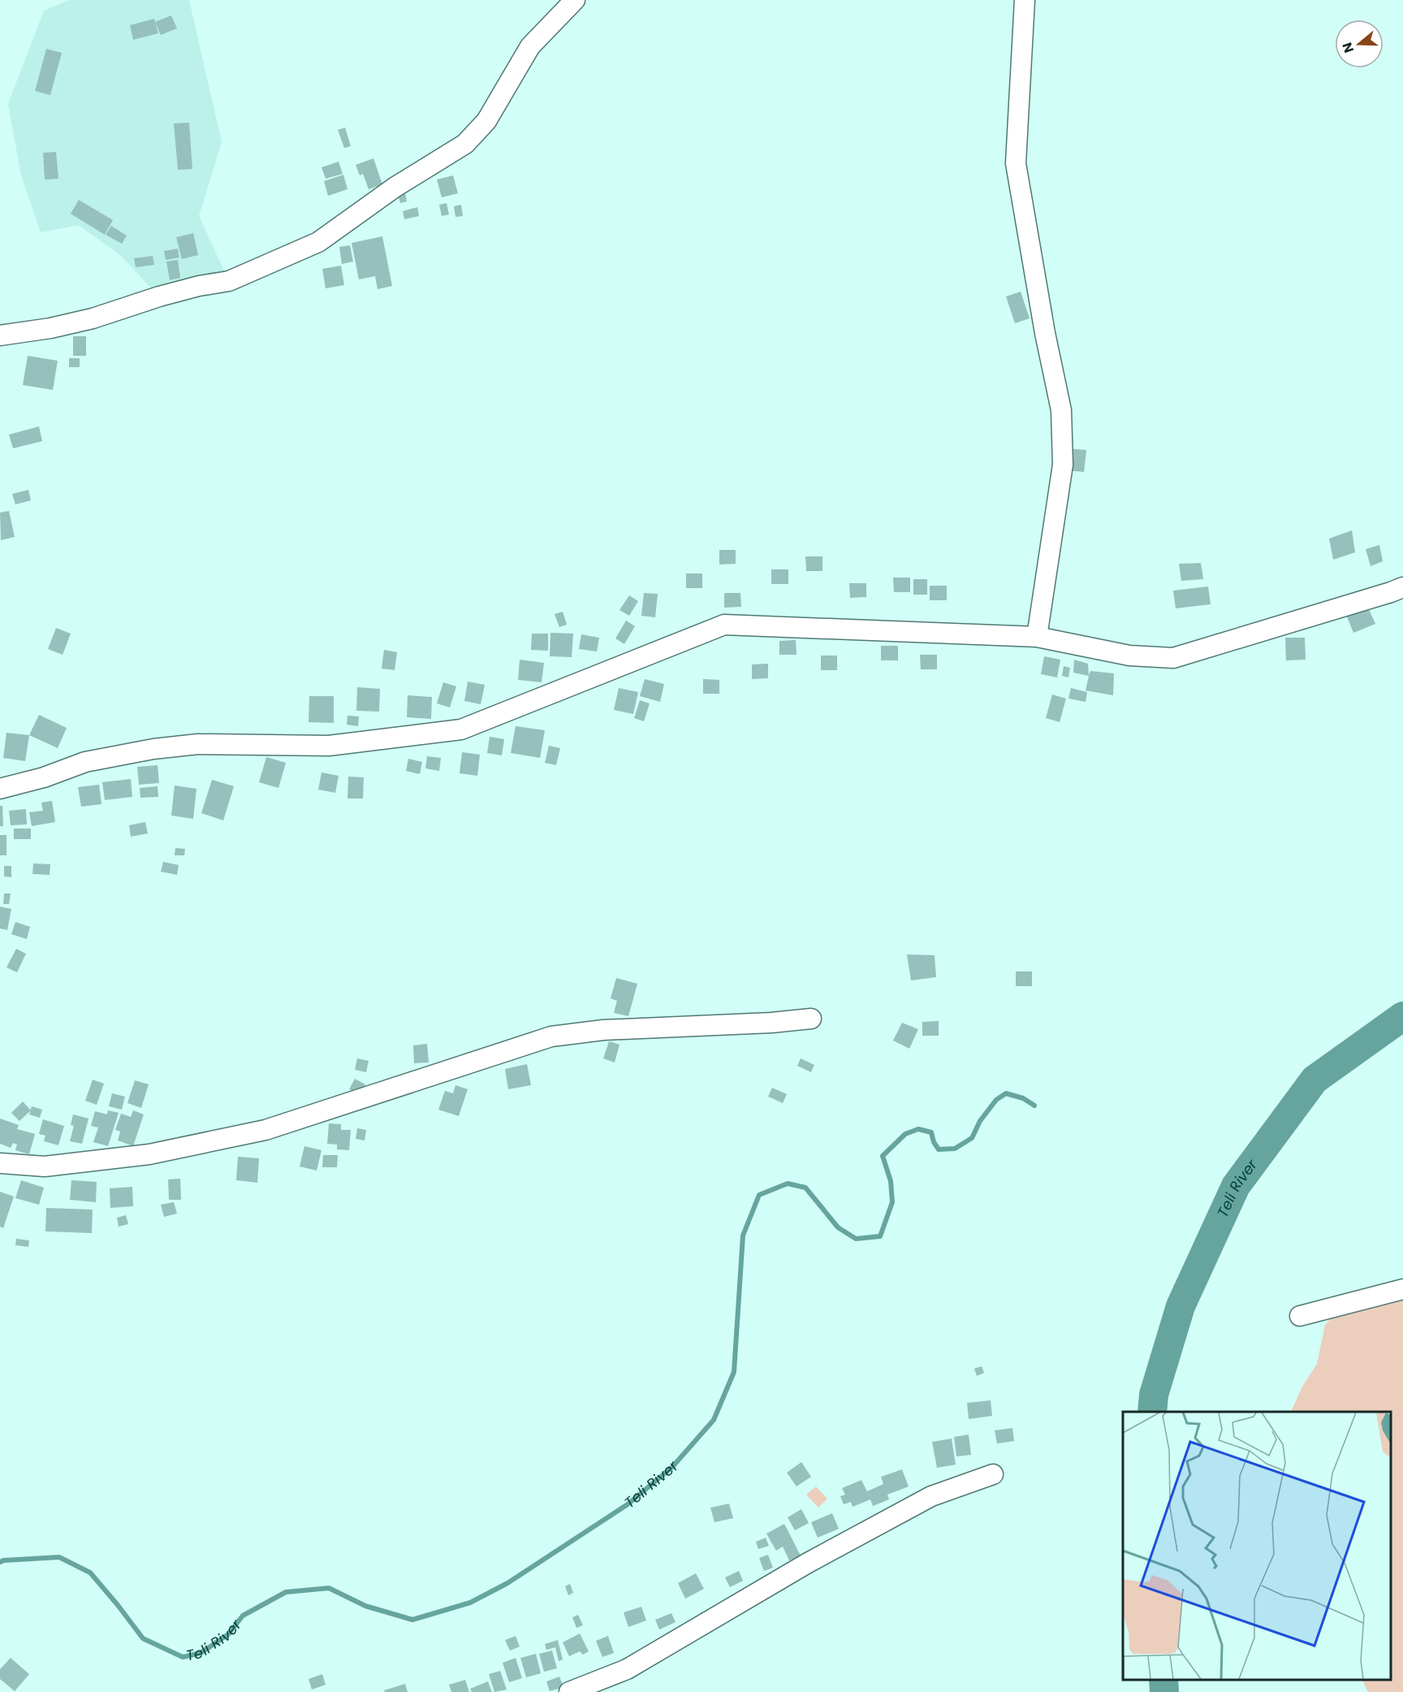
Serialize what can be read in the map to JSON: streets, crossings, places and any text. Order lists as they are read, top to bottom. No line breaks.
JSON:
{"water":["Teli River"],"north":"left"}
